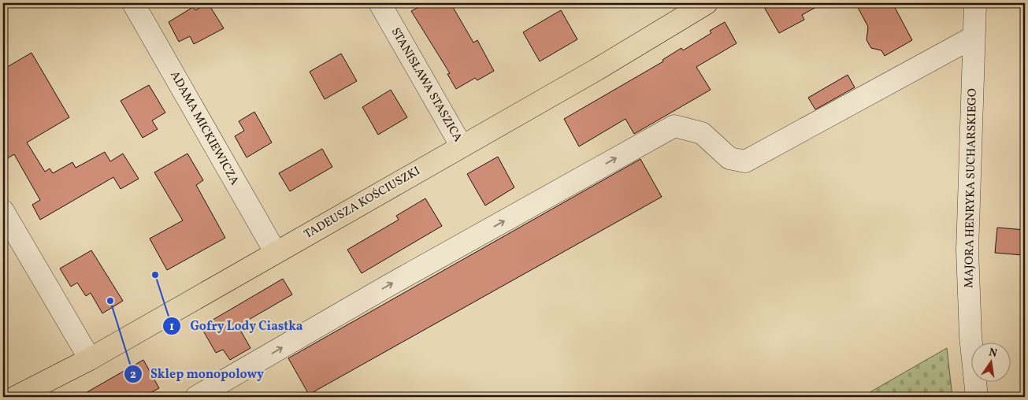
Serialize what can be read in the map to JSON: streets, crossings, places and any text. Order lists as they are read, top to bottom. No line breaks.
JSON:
{"streets":{"main road":["TADEUSZA KOŚCIUSZKI"],"street":["STANISŁAWA STASZICA","ADAMA MICKIEWICZA","MAJORA HENRYKA SUCHARSKIEGO"]},"crossings":[["STANISŁAWA STASZICA","TADEUSZA KOŚCIUSZKI"],["ADAMA MICKIEWICZA","TADEUSZA KOŚCIUSZKI"]],"places":["Gofry Lody Ciastka","Sklep monopolowy"],"north":"top"}
